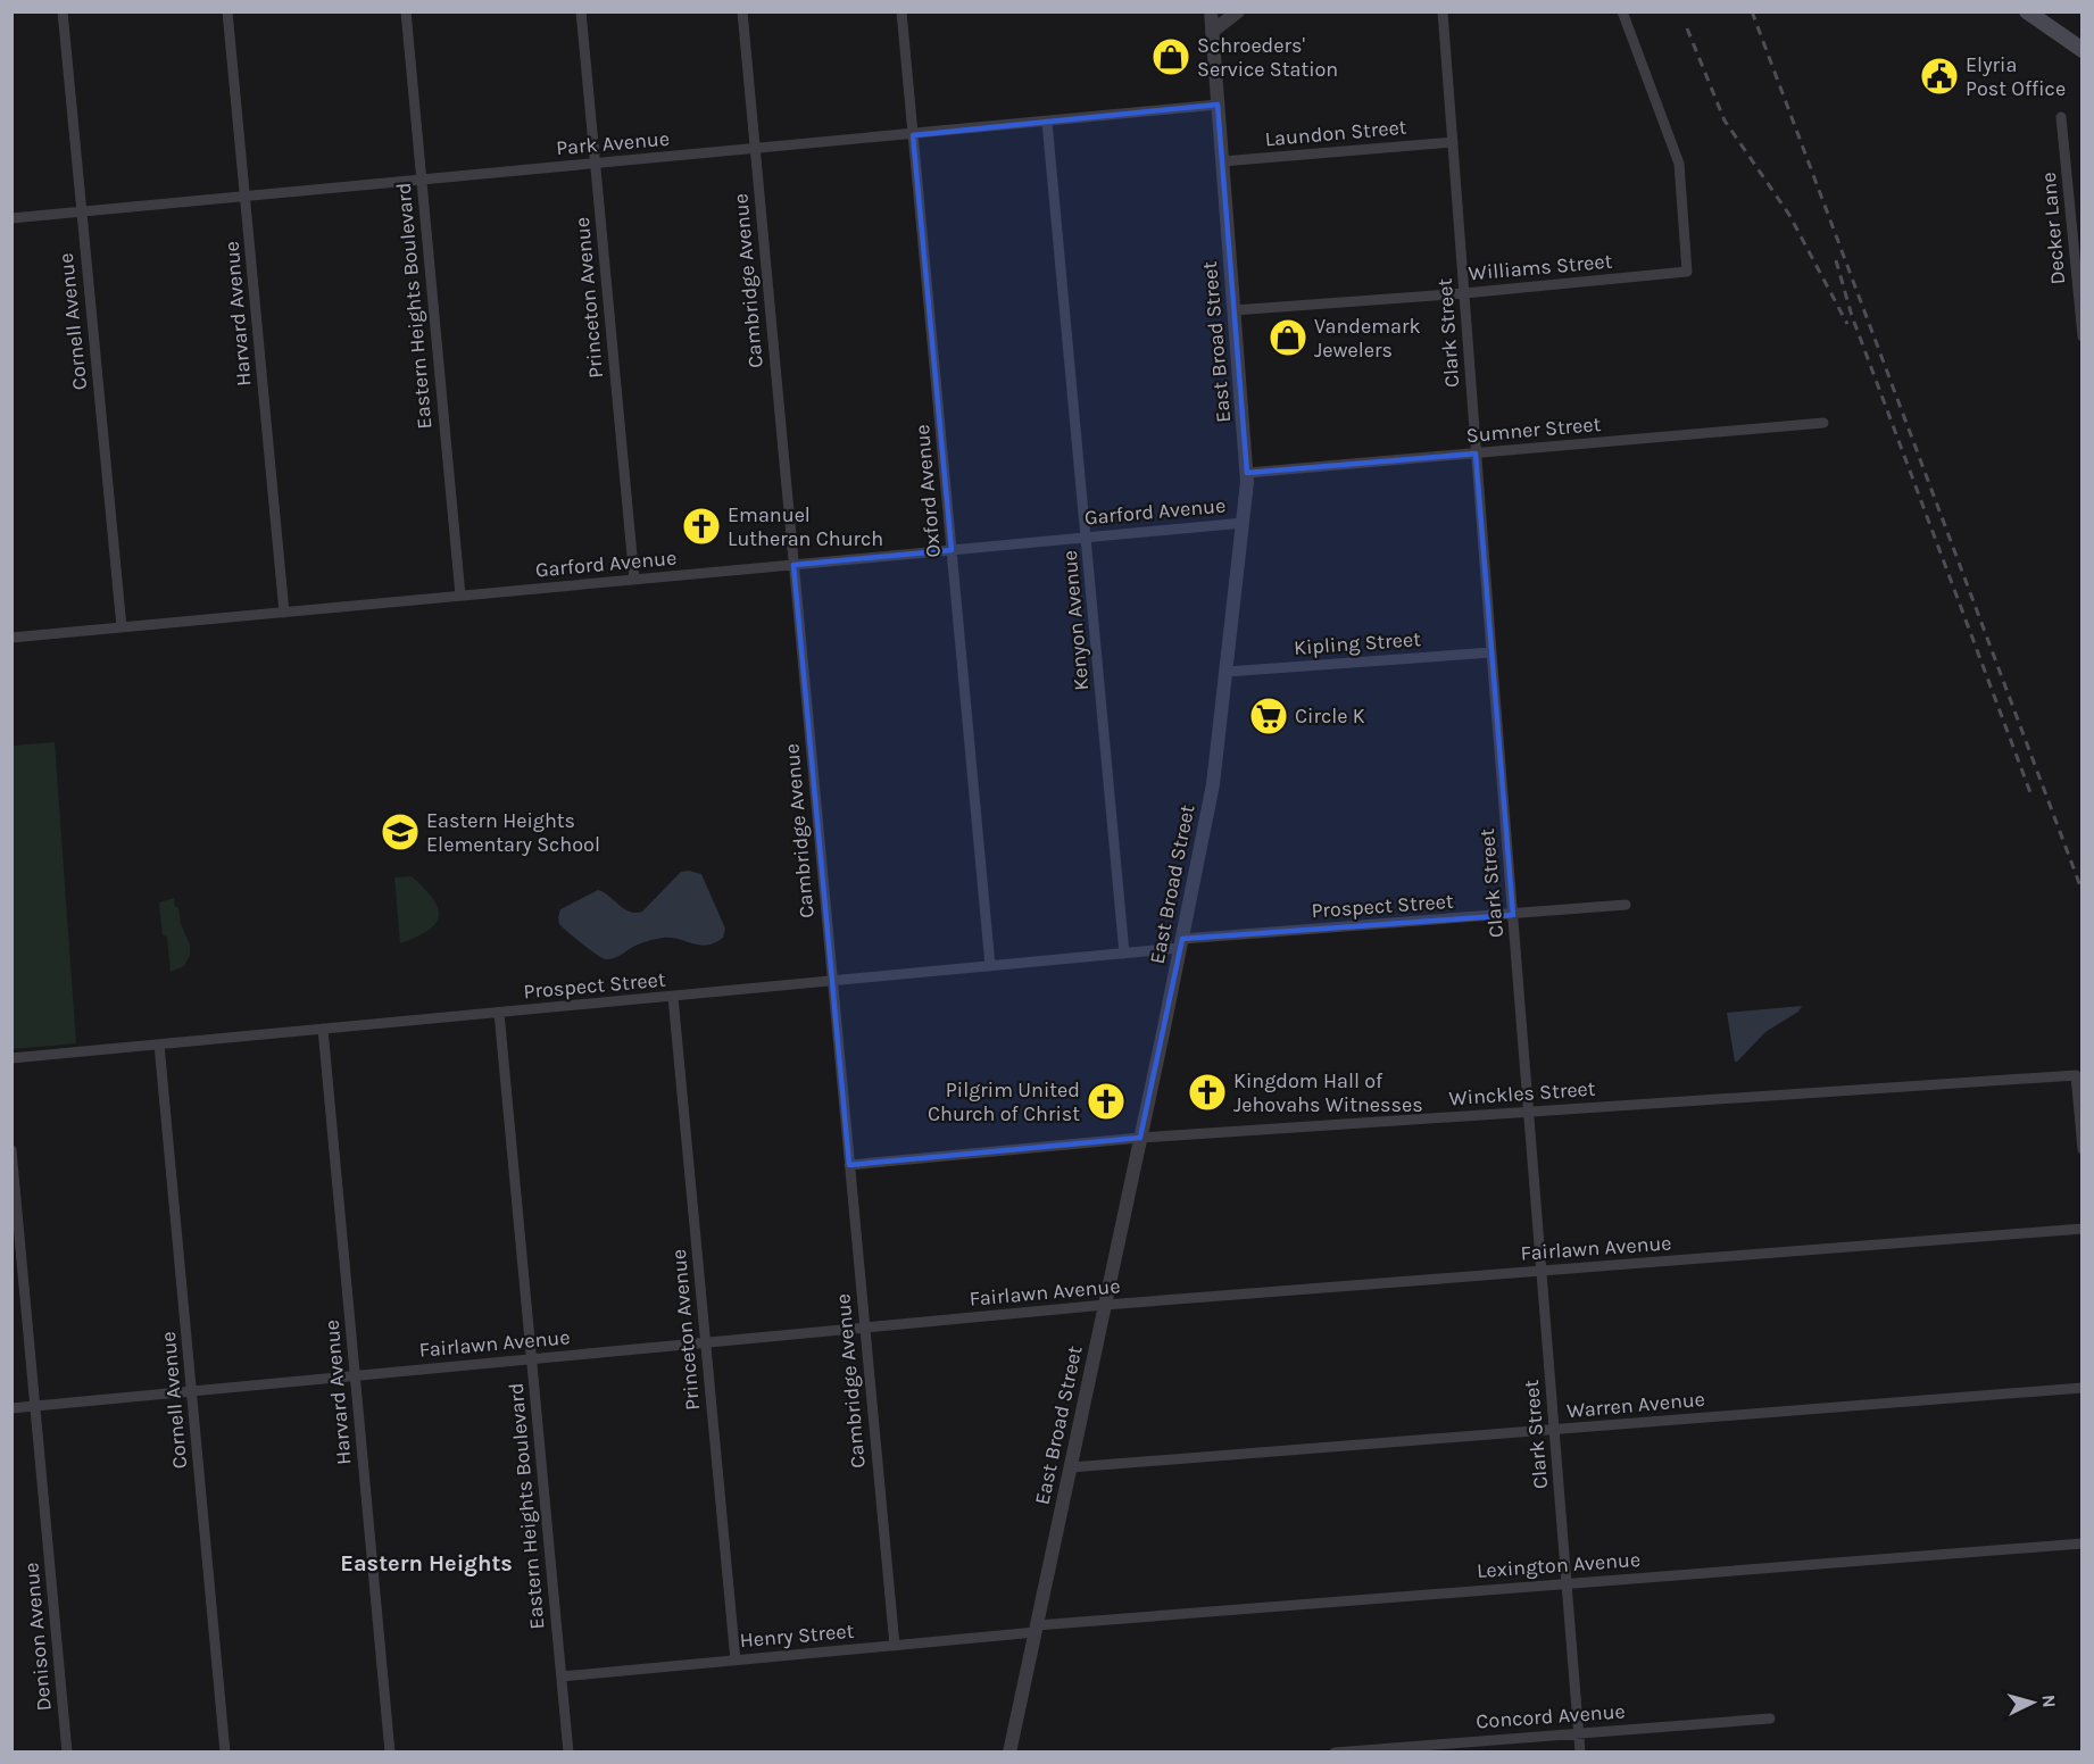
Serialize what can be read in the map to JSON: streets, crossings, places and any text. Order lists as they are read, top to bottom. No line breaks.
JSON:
{"streets":{"street":["Laundon Street","Park Avenue","Decker Lane","Williams Street","Cambridge Avenue","Princeton Avenue","Eastern Heights Boulevard","Harvard Avenue","Cornell Avenue","Clark Street","East Broad Street","Sumner Street","Oxford Avenue","Garford Avenue","Kenyon Avenue","Kipling Street","Prospect Street","Winckles Street","Fairlawn Avenue","Warren Avenue","Lexington Avenue","Henry Street","Denison Avenue","Concord Avenue"]},"crossings":[["Laundon Street","Clark Street"],["Laundon Street","East Broad Street"],["Park Avenue","Cambridge Avenue"],["Park Avenue","Princeton Avenue"],["Park Avenue","Eastern Heights Boulevard"],["Park Avenue","Harvard Avenue"],["Park Avenue","Cornell Avenue"],["Park Avenue","East Broad Street"],["Park Avenue","Oxford Avenue"],["Park Avenue","Kenyon Avenue"],["Williams Street","Clark Street"],["Williams Street","East Broad Street"],["Cambridge Avenue","Garford Avenue"],["Cambridge Avenue","Prospect Street"],["Cambridge Avenue","Winckles Street"],["Cambridge Avenue","Fairlawn Avenue"],["Cambridge Avenue","Henry Street"],["Princeton Avenue","Garford Avenue"],["Princeton Avenue","Prospect Street"],["Princeton Avenue","Fairlawn Avenue"],["Princeton Avenue","Henry Street"],["Eastern Heights Boulevard","Garford Avenue"],["Eastern Heights Boulevard","Prospect Street"],["Eastern Heights Boulevard","Fairlawn Avenue"],["Eastern Heights Boulevard","Henry Street"],["Harvard Avenue","Garford Avenue"],["Harvard Avenue","Prospect Street"],["Harvard Avenue","Fairlawn Avenue"],["Cornell Avenue","Garford Avenue"],["Cornell Avenue","Prospect Street"],["Cornell Avenue","Fairlawn Avenue"],["Clark Street","Sumner Street"],["Clark Street","Kipling Street"],["Clark Street","Prospect Street"],["Clark Street","Winckles Street"],["Clark Street","Fairlawn Avenue"],["Clark Street","Warren Avenue"],["Clark Street","Lexington Avenue"],["Clark Street","Concord Avenue"],["East Broad Street","Sumner Street"],["East Broad Street","Garford Avenue"],["East Broad Street","Kipling Street"],["East Broad Street","Prospect Street"],["East Broad Street","Winckles Street"],["East Broad Street","Fairlawn Avenue"],["East Broad Street","Warren Avenue"],["East Broad Street","Lexington Avenue"],["East Broad Street","Henry Street"],["Oxford Avenue","Garford Avenue"],["Oxford Avenue","Prospect Street"],["Garford Avenue","Kenyon Avenue"],["Kenyon Avenue","Prospect Street"],["Fairlawn Avenue","Denison Avenue"],["Lexington Avenue","Henry Street"]],"districts":["Eastern Heights"],"places":{"shop":["Schroeders' Service Station","Vandemark Jewelers"],"public building":["Elyria Post Office"],"church":["Emanuel Lutheran Church","Kingdom Hall of Jehovahs Witnesses","Pilgrim United Church of Christ"],"supermarket":["Circle K"],"school or university":["Eastern Heights Elementary School"]},"north":"right"}
